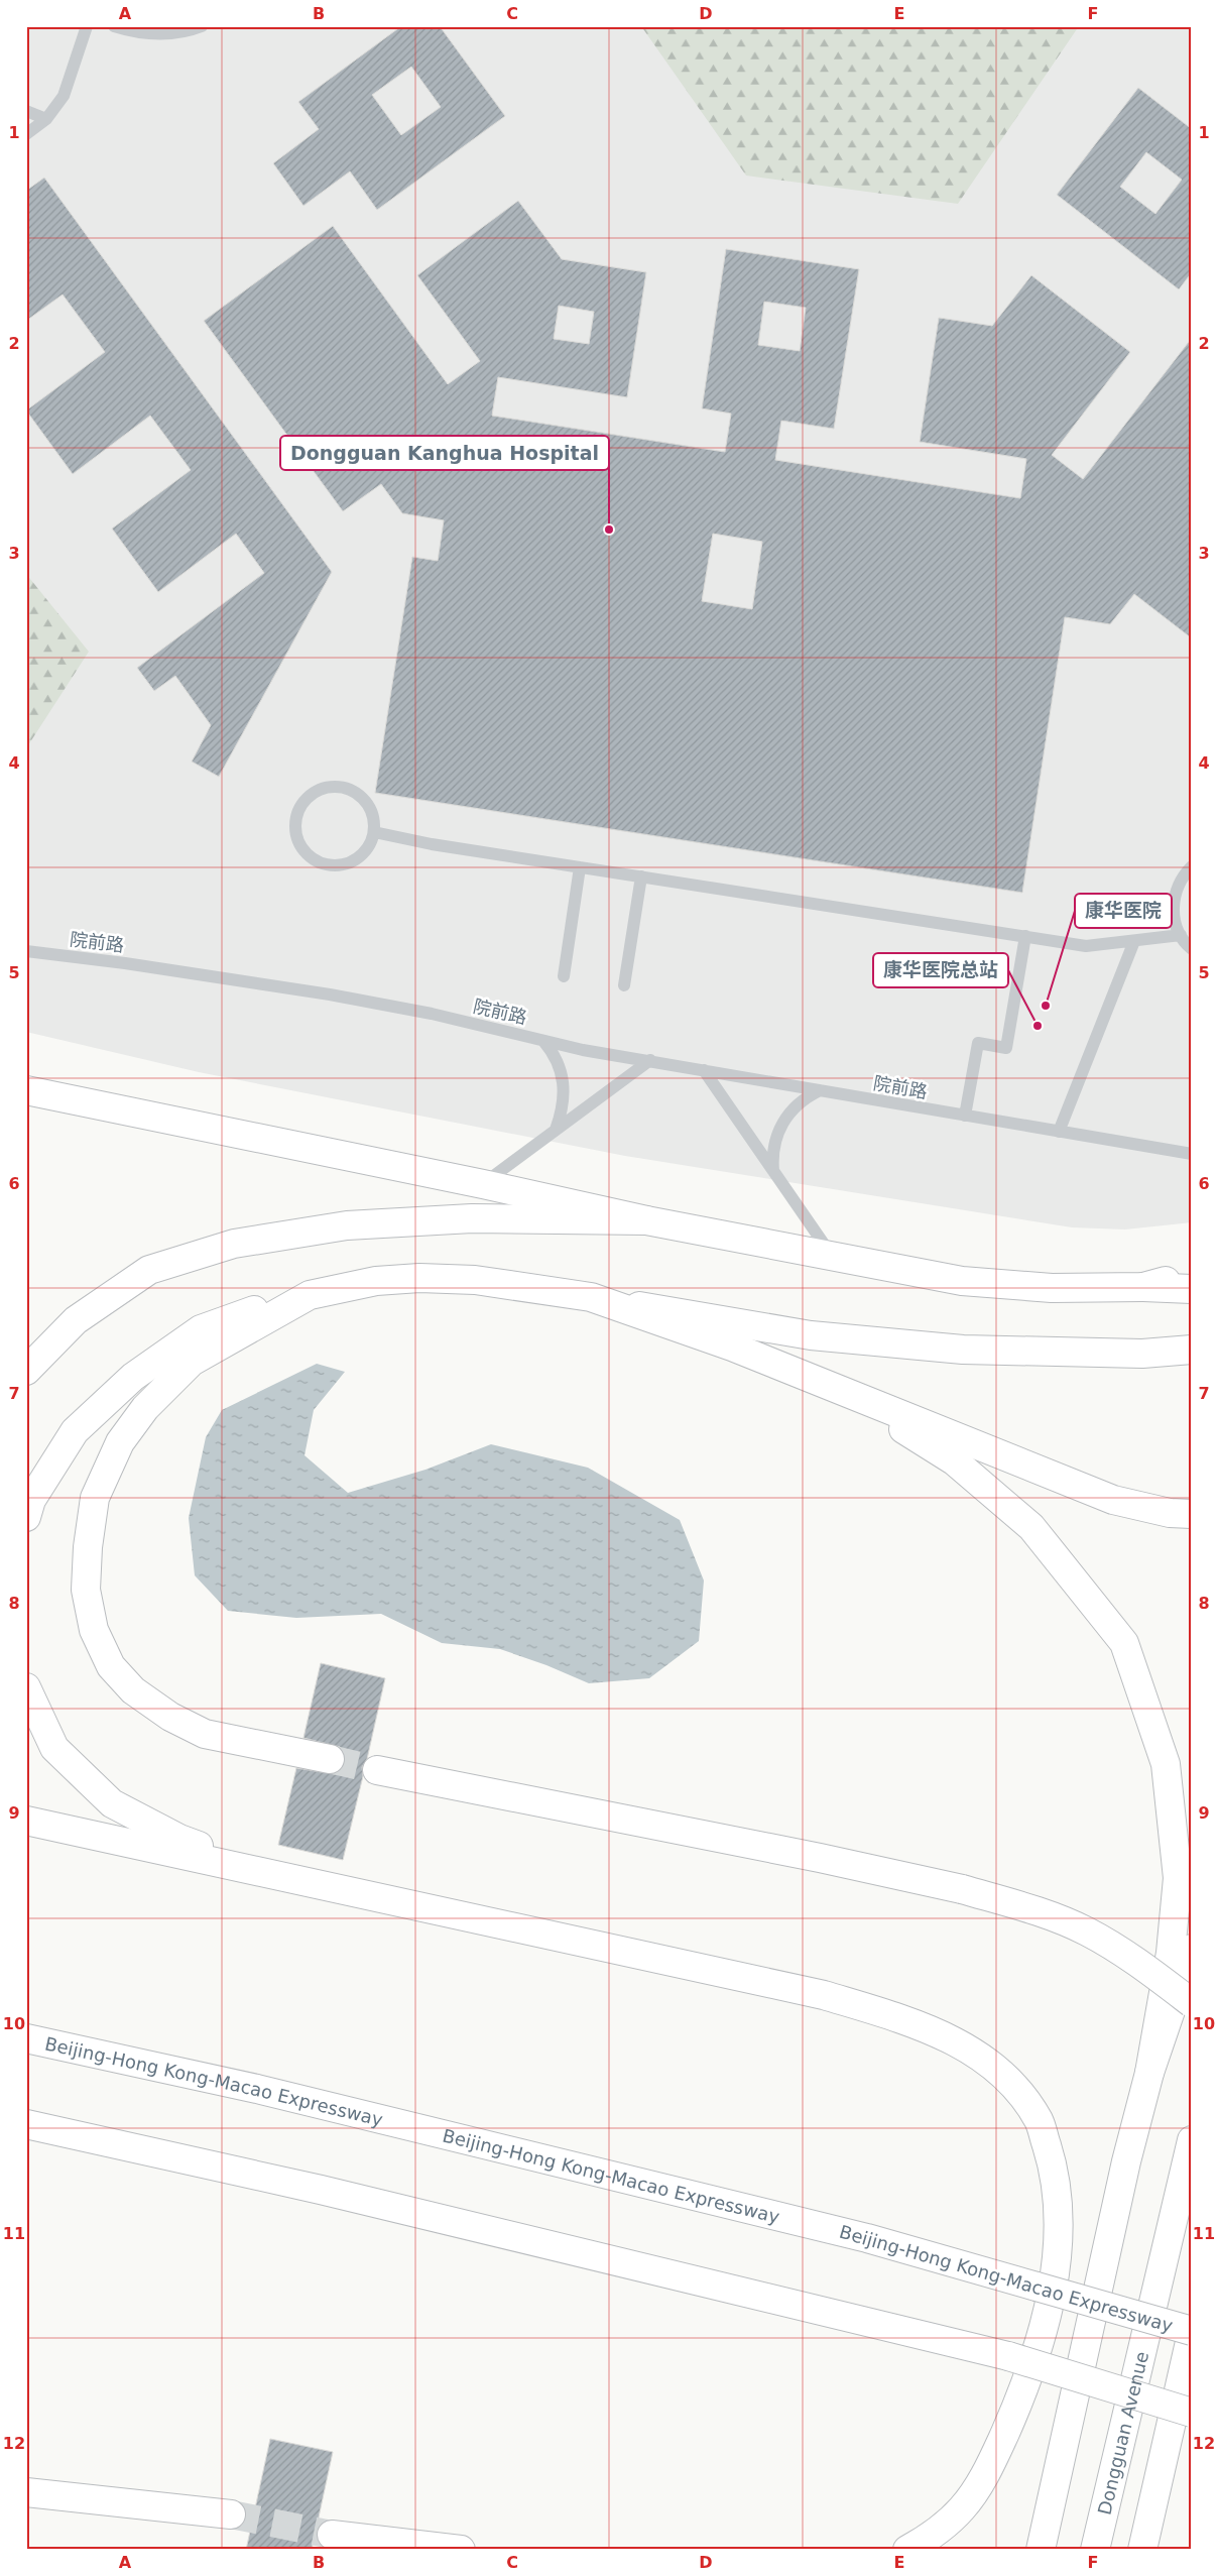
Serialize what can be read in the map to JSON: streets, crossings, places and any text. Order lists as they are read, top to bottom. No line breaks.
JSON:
{"streets":{"highway":["Beijing-Hong Kong-Macao Expressway","Dongguan Avenue"],"lane":["院前路"]},"places":["Dongguan Kanghua Hospital","康华医院","康华医院总站"],"grid":{"columns":["A","B","C","D","E","F"],"rows":["1","2","3","4","5","6","7","8","9","10","11","12"]}}
